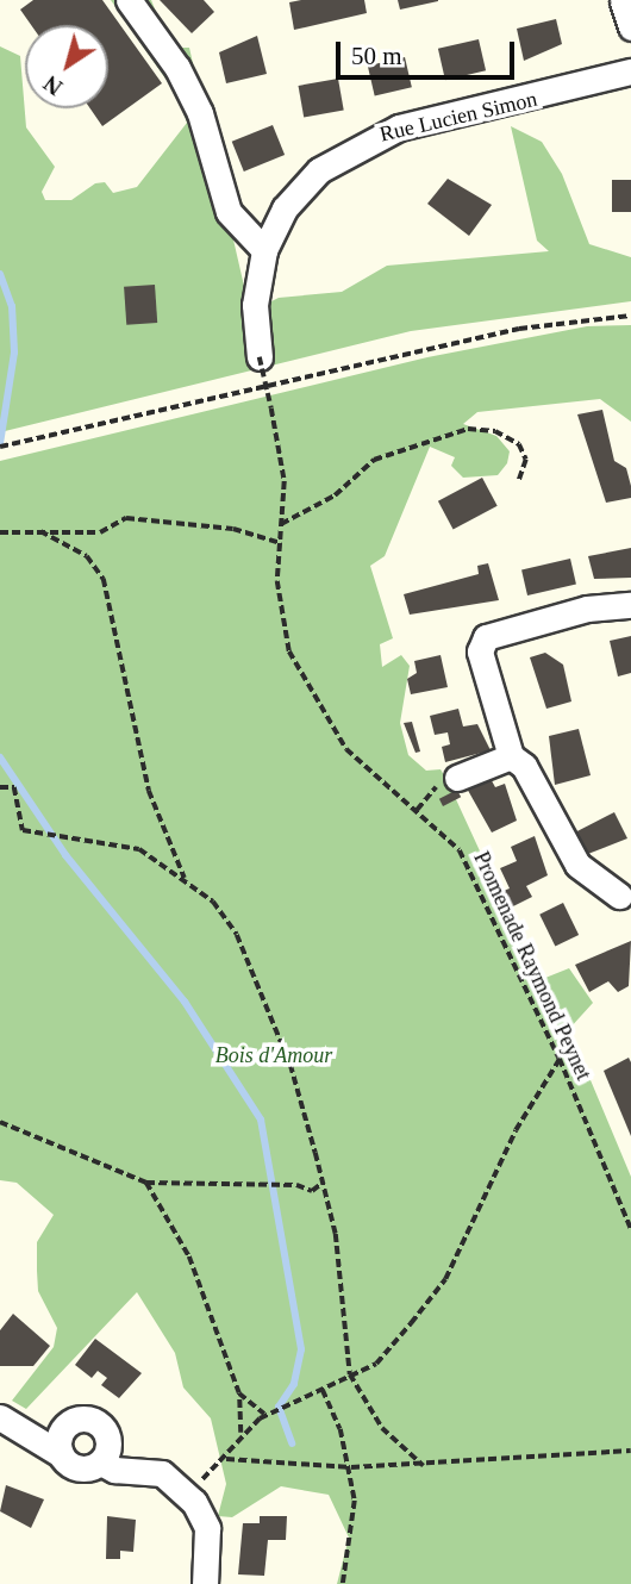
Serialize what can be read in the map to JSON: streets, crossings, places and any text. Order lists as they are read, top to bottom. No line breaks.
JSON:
{"streets":{"street":["Rue Lucien Simon"],"path":["Promenade Raymond Peynet"]},"parks":["Bois d'Amour"],"scale_bar":"50 m","north":"bottom left"}
